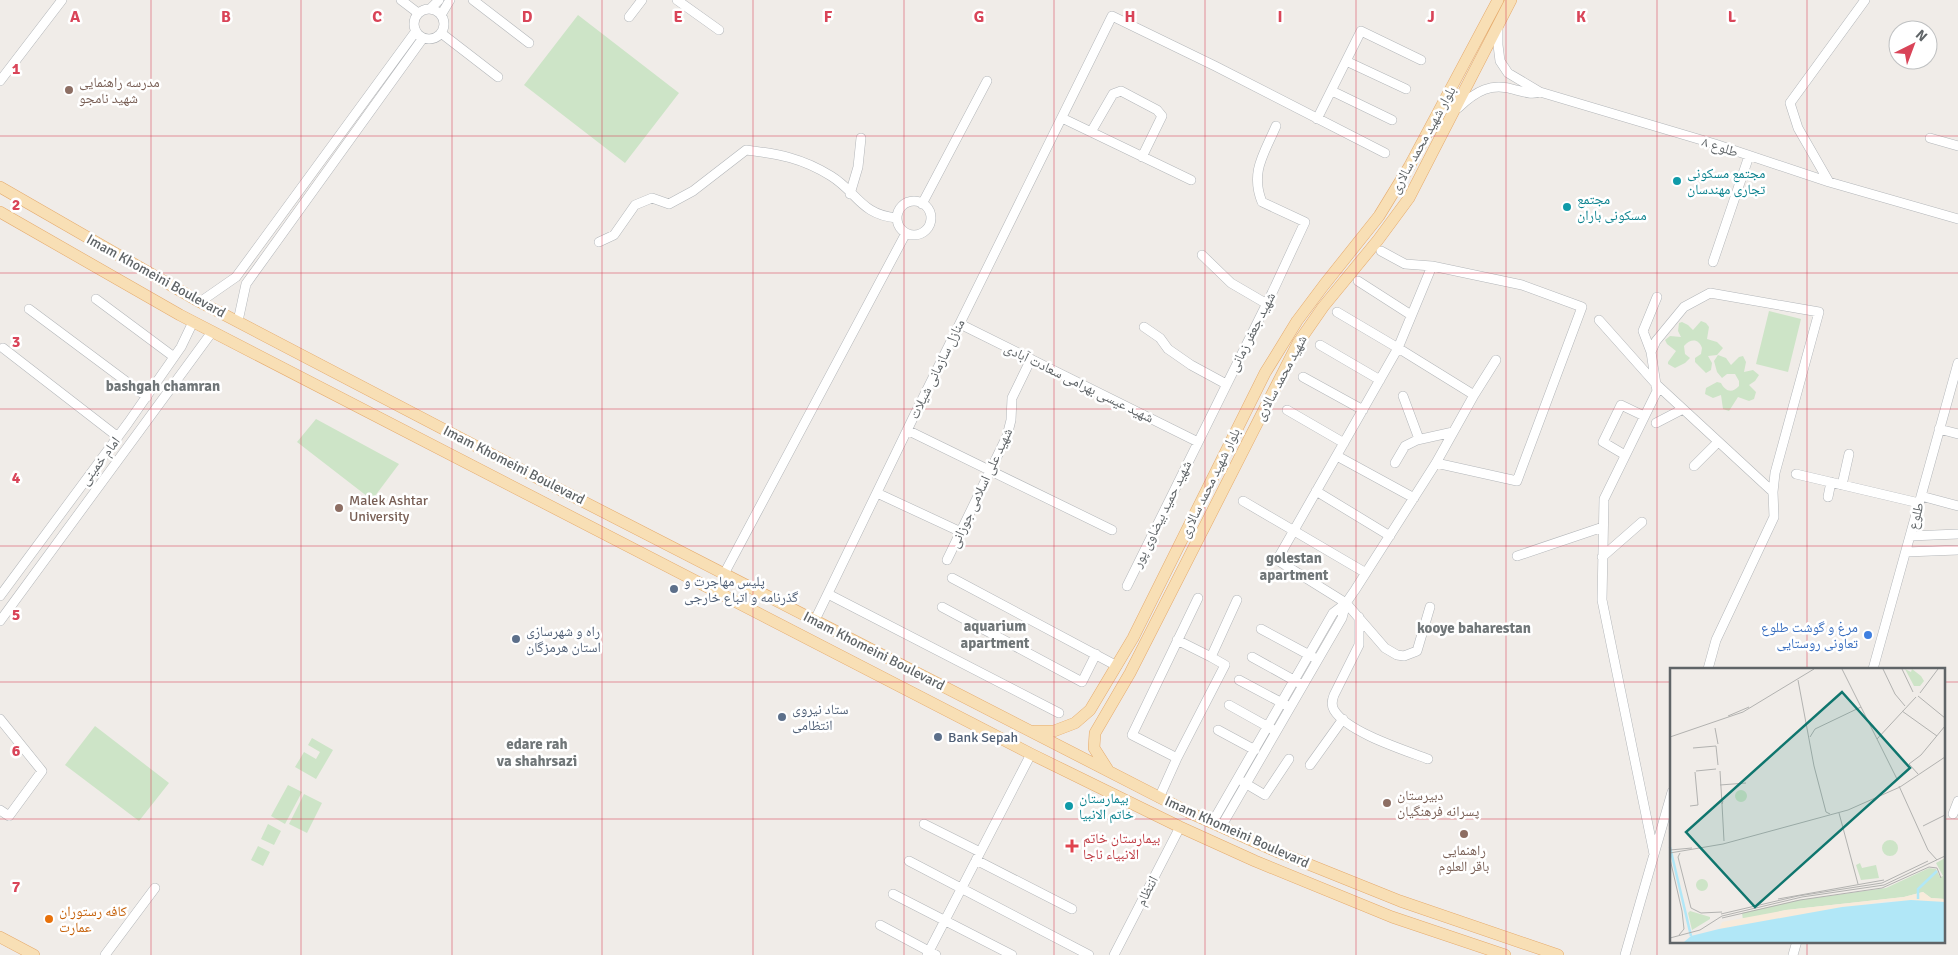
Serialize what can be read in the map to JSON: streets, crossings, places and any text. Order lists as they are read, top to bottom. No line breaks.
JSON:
{"streets":{"main road":["بلوار شهید محمد سالاری","Imam Khomeini Boulevard","شهید محمد سالاری"],"street":["طلوع ۸","شهید جعفر زمانی","منازل سازمانی شیلات","شهید عیسی بهرامی سعادت آبادی","امام خمینی","شهید علی اسلامی جوزانی","شهید حمید بیضاوی پور","طلوع","انتظام"]},"crossings":[["بلوار شهید محمد سالاری","Imam Khomeini Boulevard"],["طلوع ۸","شهید محمد سالاری"],["Imam Khomeini Boulevard","منازل سازمانی شیلات"],["Imam Khomeini Boulevard","شهید محمد سالاری"],["Imam Khomeini Boulevard","امام خمینی"],["Imam Khomeini Boulevard","انتظام"],["شهید جعفر زمانی","شهید عیسی بهرامی سعادت آبادی"],["شهید جعفر زمانی","شهید حمید بیضاوی پور"],["منازل سازمانی شیلات","شهید عیسی بهرامی سعادت آبادی"],["شهید عیسی بهرامی سعادت آبادی","شهید علی اسلامی جوزانی"],["شهید عیسی بهرامی سعادت آبادی","شهید حمید بیضاوی پور"]],"districts":["bashgah chamran","golestan apartment","aquarium apartment","kooye baharestan","edare rah va shahrsazi"],"places":{"other":["مدرسه راهنمایی شهید نامجو","مجتمع مسکونی تجاری مهندسان","مجتمع مسکونی باران","Malek Ashtar University","پلیس مهاجرت و گذرنامه و اتباع خارجى","مرغ و گوشت طلوع تعاونی روستایی","راه و شهرسازی استان هرمزگان","ستاد نیروی انتظامی","Bank Sepah","دبیرستان پسرانه فرهنگیان","بیمارستان خاتم الانبیا","راهنمایی باقر العلوم","کافه رستوران عمارت"],"health":["بیمارستان خاتم الانبیاء ناجا"]},"north":"top right","grid":{"columns":["A","B","C","D","E","F","G","H","I","J","K","L"],"rows":["1","2","3","4","5","6","7"]}}
